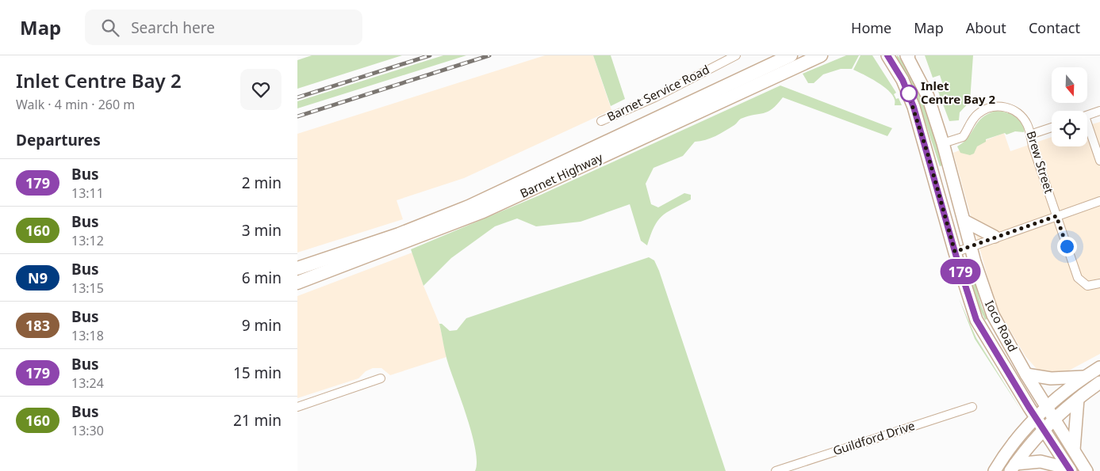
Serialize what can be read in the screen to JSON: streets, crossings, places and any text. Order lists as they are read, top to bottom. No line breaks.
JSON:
{"streets":{"main road":["Barnet Highway","Ioco Road"],"street":["Barnet Service Road","Brew Street","Guildford Drive"]},"crossings":[["Brew Street","Ioco Road"]],"places":["Inlet Centre Bay 2"],"lines":["bus line 179"],"north":"bottom","page":{"header":"Map","search":"Search here","nav":["Home","Map","About","Contact"],"heading":[["Inlet Centre Bay 2","Walk · 4 min · 260 m"],"Departures"],"on_map":"179","list":[{"mark":"179","name":"Bus","note":"13:11","value":"2 min"},{"mark":"160","name":"Bus","note":"13:12","value":"3 min"},{"mark":"N9","name":"Bus","note":"13:15","value":"6 min"},{"mark":"183","name":"Bus","note":"13:18","value":"9 min"},{"mark":"179","name":"Bus","note":"13:24","value":"15 min"},{"mark":"160","name":"Bus","note":"13:30","value":"21 min"}]}}
